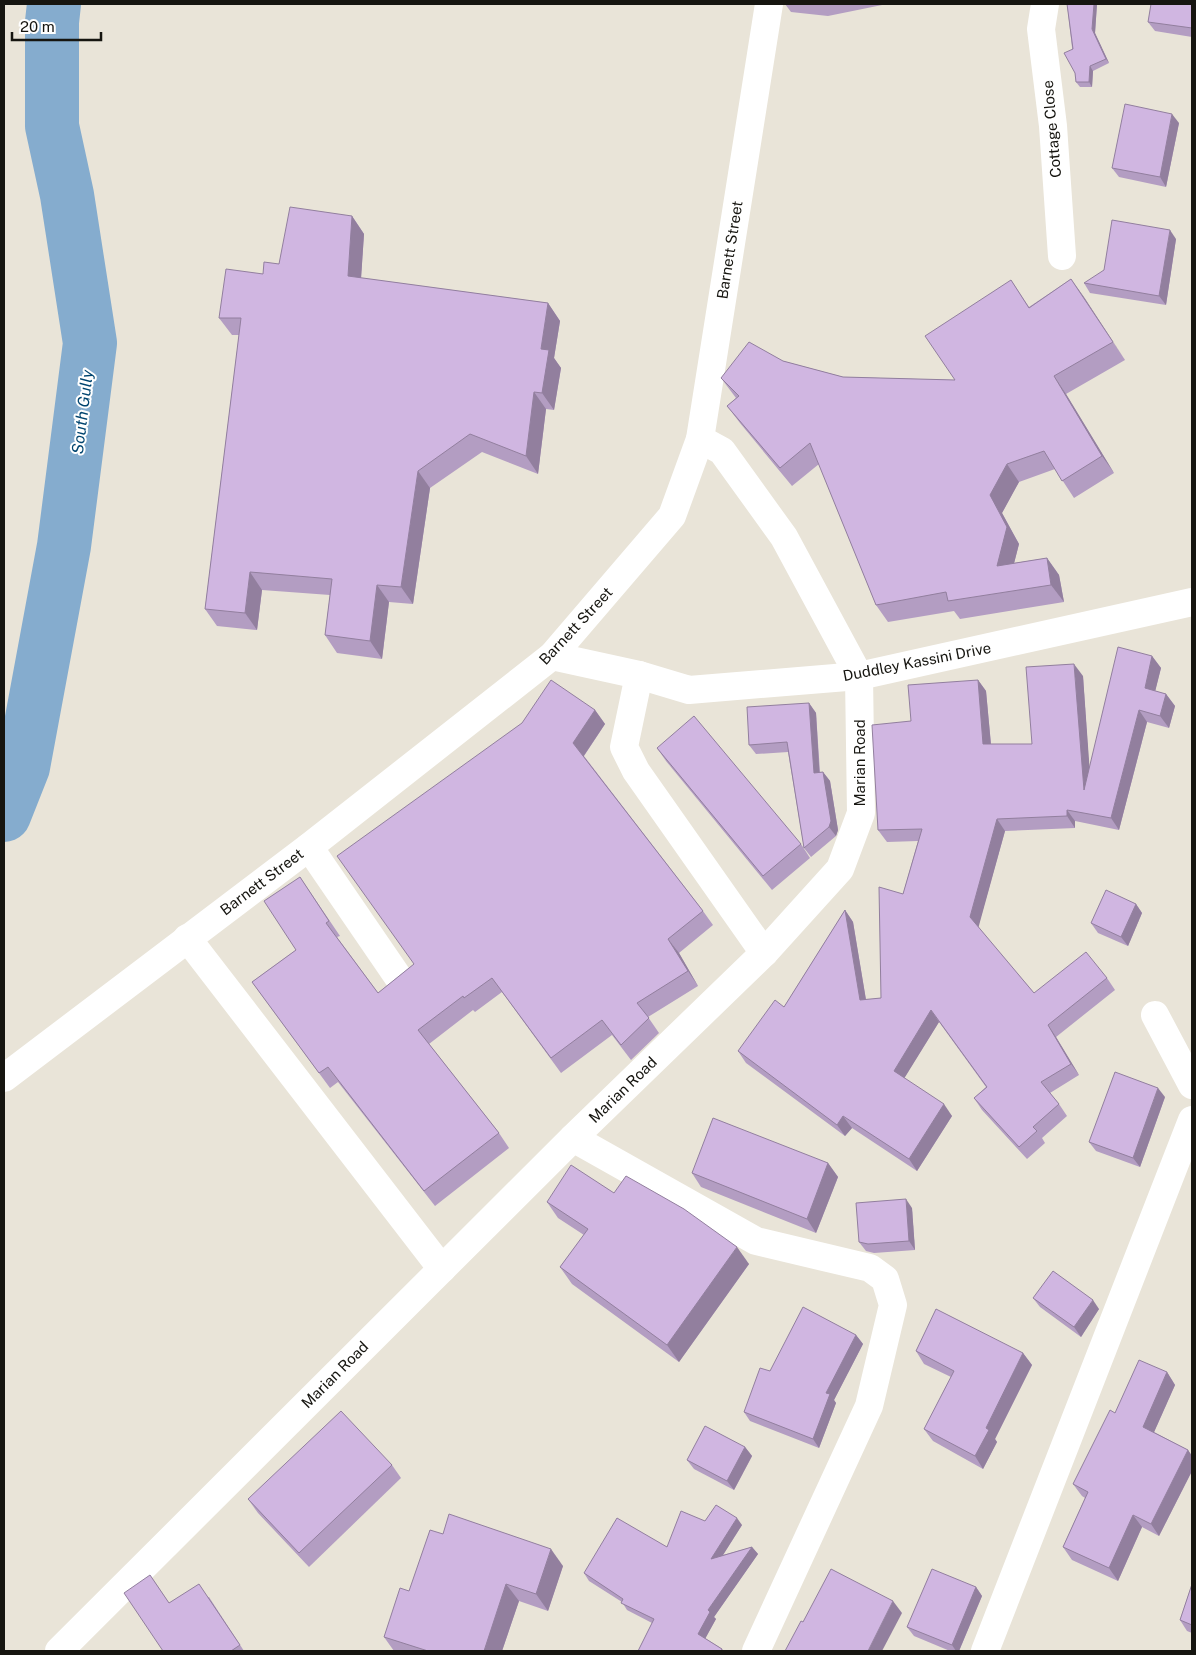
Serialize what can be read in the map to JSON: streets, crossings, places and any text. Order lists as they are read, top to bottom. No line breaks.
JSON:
{"streets":{"street":["Cottage Close","Barnett Street","Duddley Kassini Drive","Marian Road"]},"crossings":[["Barnett Street","Duddley Kassini Drive"],["Barnett Street","Marian Road"],["Duddley Kassini Drive","Marian Road"]],"water":["South Gully"],"scale_bar":"20 m"}
